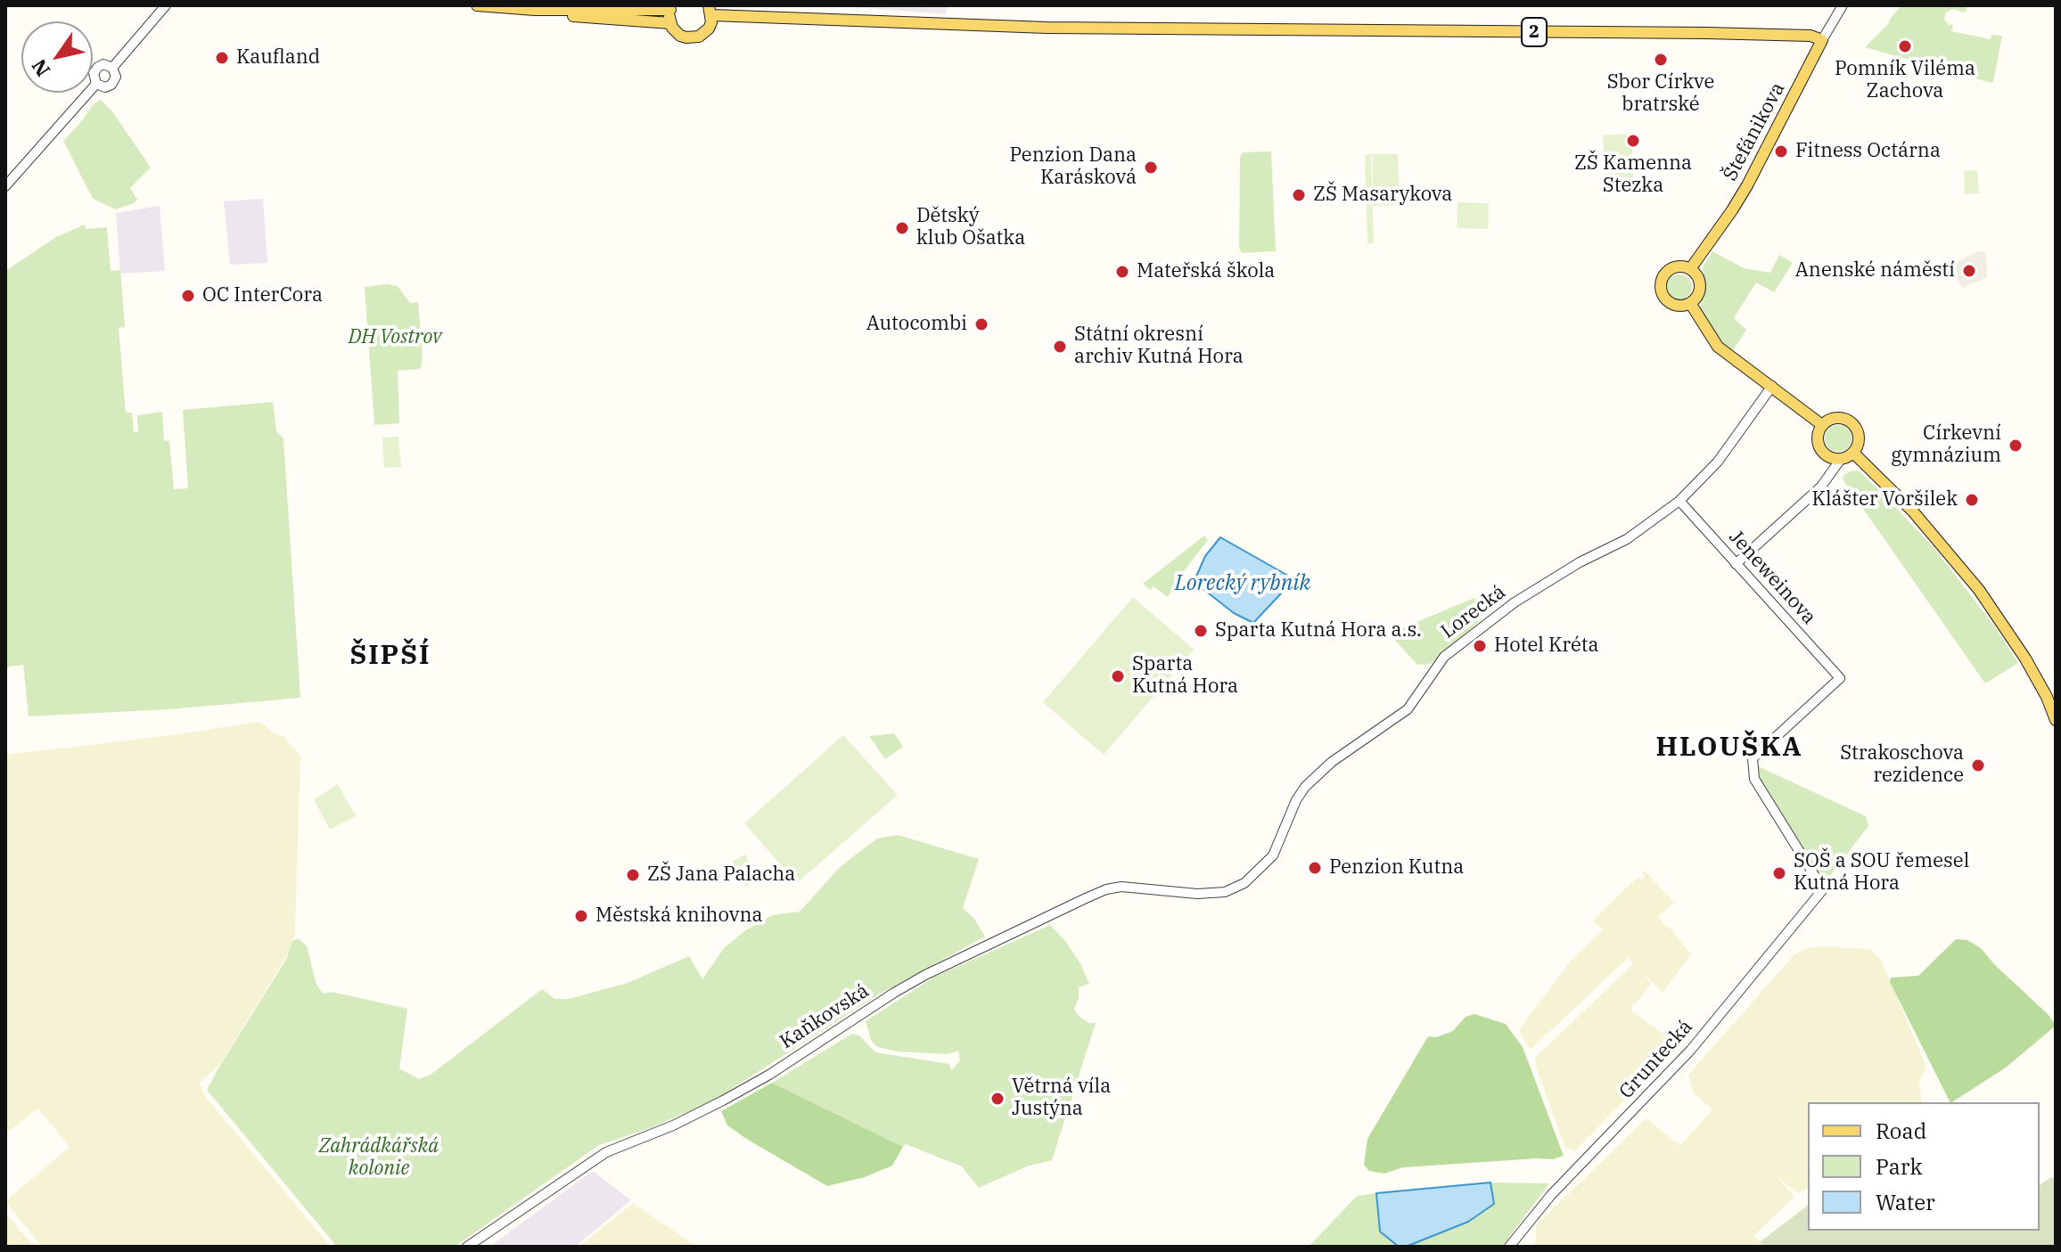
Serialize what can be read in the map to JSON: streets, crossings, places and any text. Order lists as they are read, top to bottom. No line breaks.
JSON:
{"streets":{"main road":["2","Štefánikova"],"street":["Jeneweinova","Lorecká","Kaňkovská","Gruntecká"]},"crossings":[["2","Štefánikova"],["Jeneweinova","Lorecká"],["Jeneweinova","Gruntecká"],["Lorecká","Kaňkovská"]],"districts":["ŠIPŠÍ","HLOUŠKA"],"water":["Lorecký rybník"],"parks":["DH Vostrov","Zahrádkářská kolonie"],"places":["Pomník Viléma Zachova","Kaufland","Sbor Církve bratrské","ZŠ Kamenna Stezka","Fitness Octárna","Penzion Dana Karásková","ZŠ Masarykova","Dětský klub Ošatka","Anenské náměstí","Mateřská škola","OC InterCora","Autocombi","Státní okresní archiv Kutná Hora","Církevní gymnázium","Klášter Voršilek","Sparta Kutná Hora a.s.","Hotel Kréta","Sparta Kutná Hora","Strakoschova rezidence","Penzion Kutna","SOŠ a SOU řemesel Kutná Hora","ZŠ Jana Palacha","Městská knihovna","Větrná víla Justýna"],"legend":["Road","Park","Water"],"north":"bottom left"}
